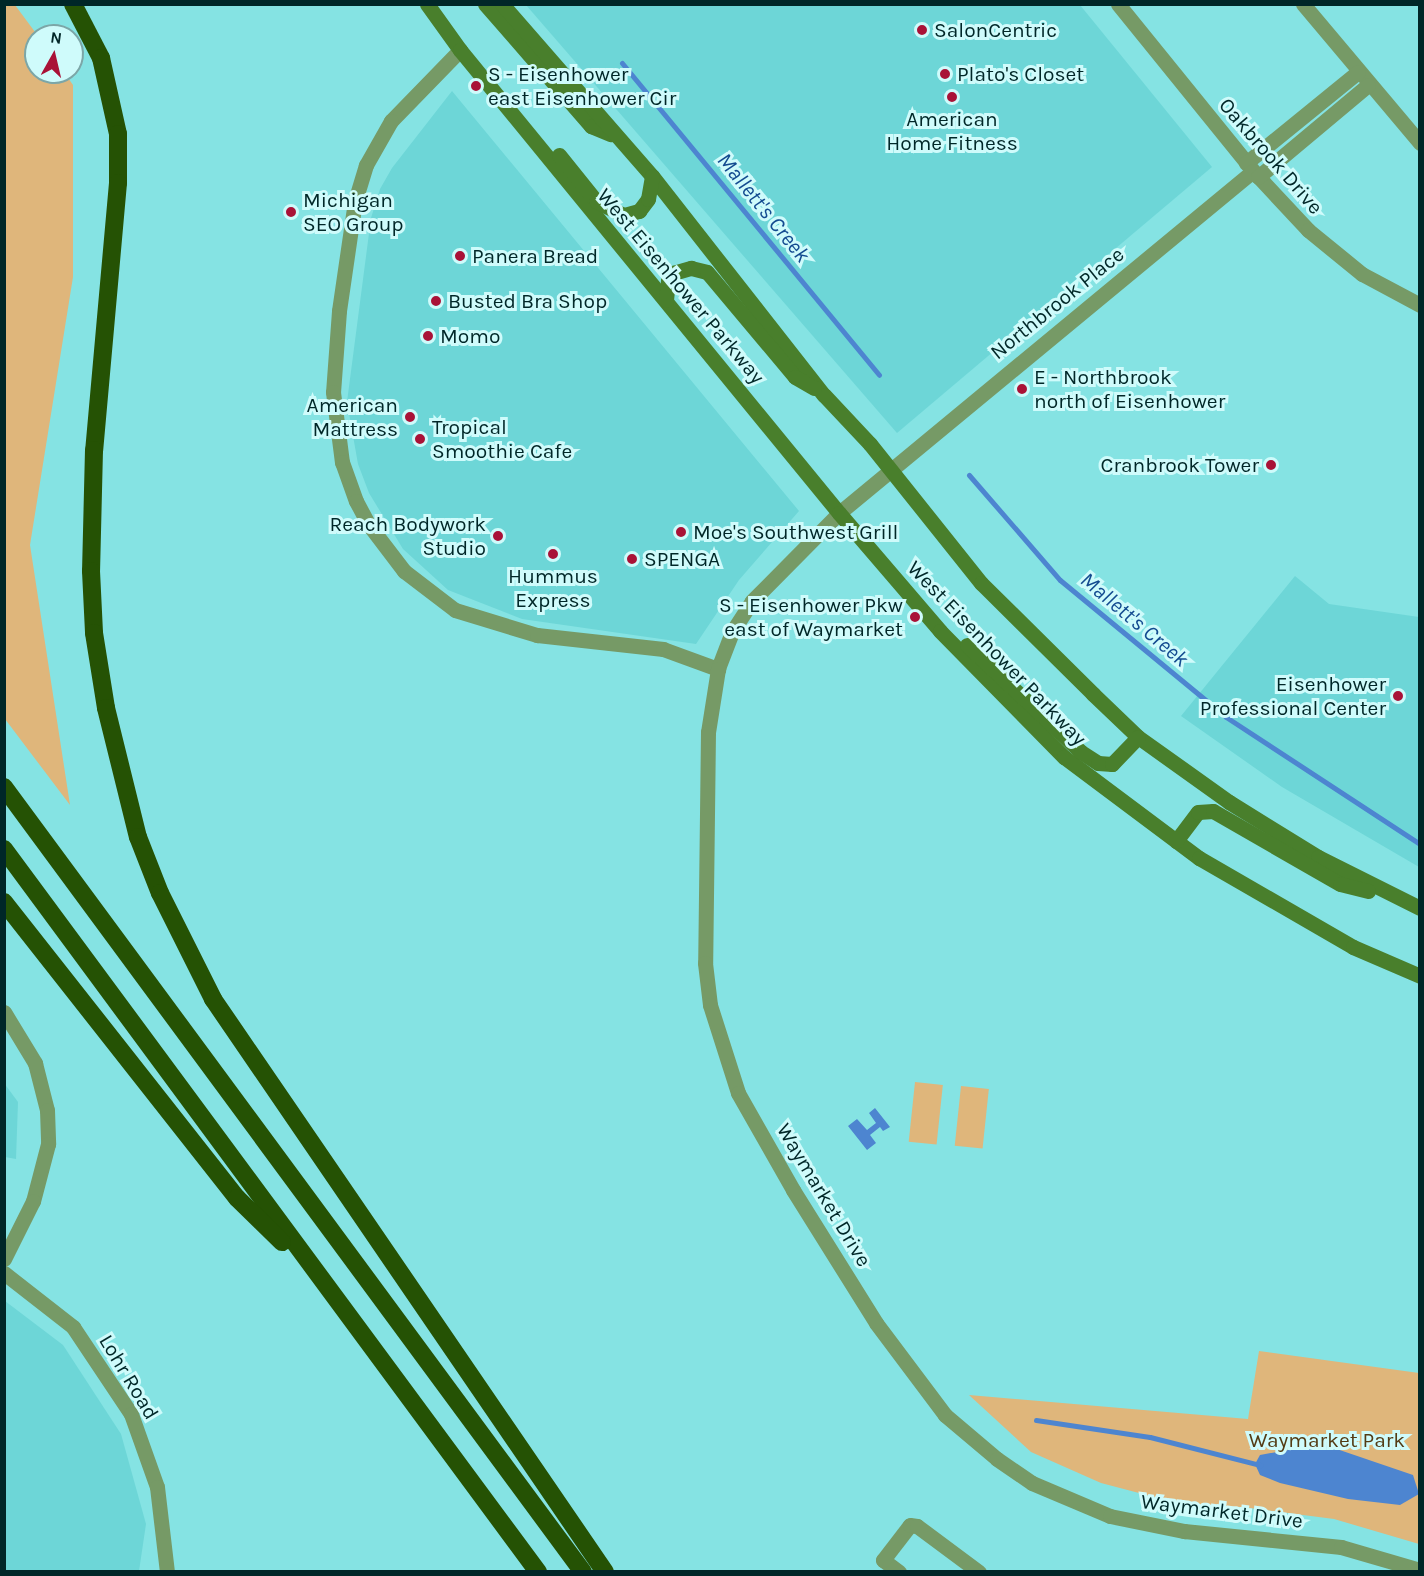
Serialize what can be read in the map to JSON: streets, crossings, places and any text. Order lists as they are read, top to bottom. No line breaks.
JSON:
{"streets":{"main road":["West Eisenhower Parkway"],"street":["Oakbrook Drive","Northbrook Place","Waymarket Drive","Lohr Road"]},"crossings":[["Oakbrook Drive","Northbrook Place"],["West Eisenhower Parkway","Northbrook Place"],["West Eisenhower Parkway","Waymarket Drive"],["Northbrook Place","Waymarket Drive"]],"water":["Mallett's Creek"],"parks":["Waymarket Park"],"places":["SalonCentric","Plato's Closet","S - Eisenhower east Eisenhower Cir","American Home Fitness","Michigan SEO Group","Panera Bread","Busted Bra Shop","Momo","E - Northbrook north of Eisenhower","American Mattress","Tropical Smoothie Cafe","Cranbrook Tower","Moe's Southwest Grill","Reach Bodywork Studio","Hummus Express","SPENGA","S - Eisenhower Pkw east of Waymarket","Eisenhower Professional Center"],"north":"top"}
